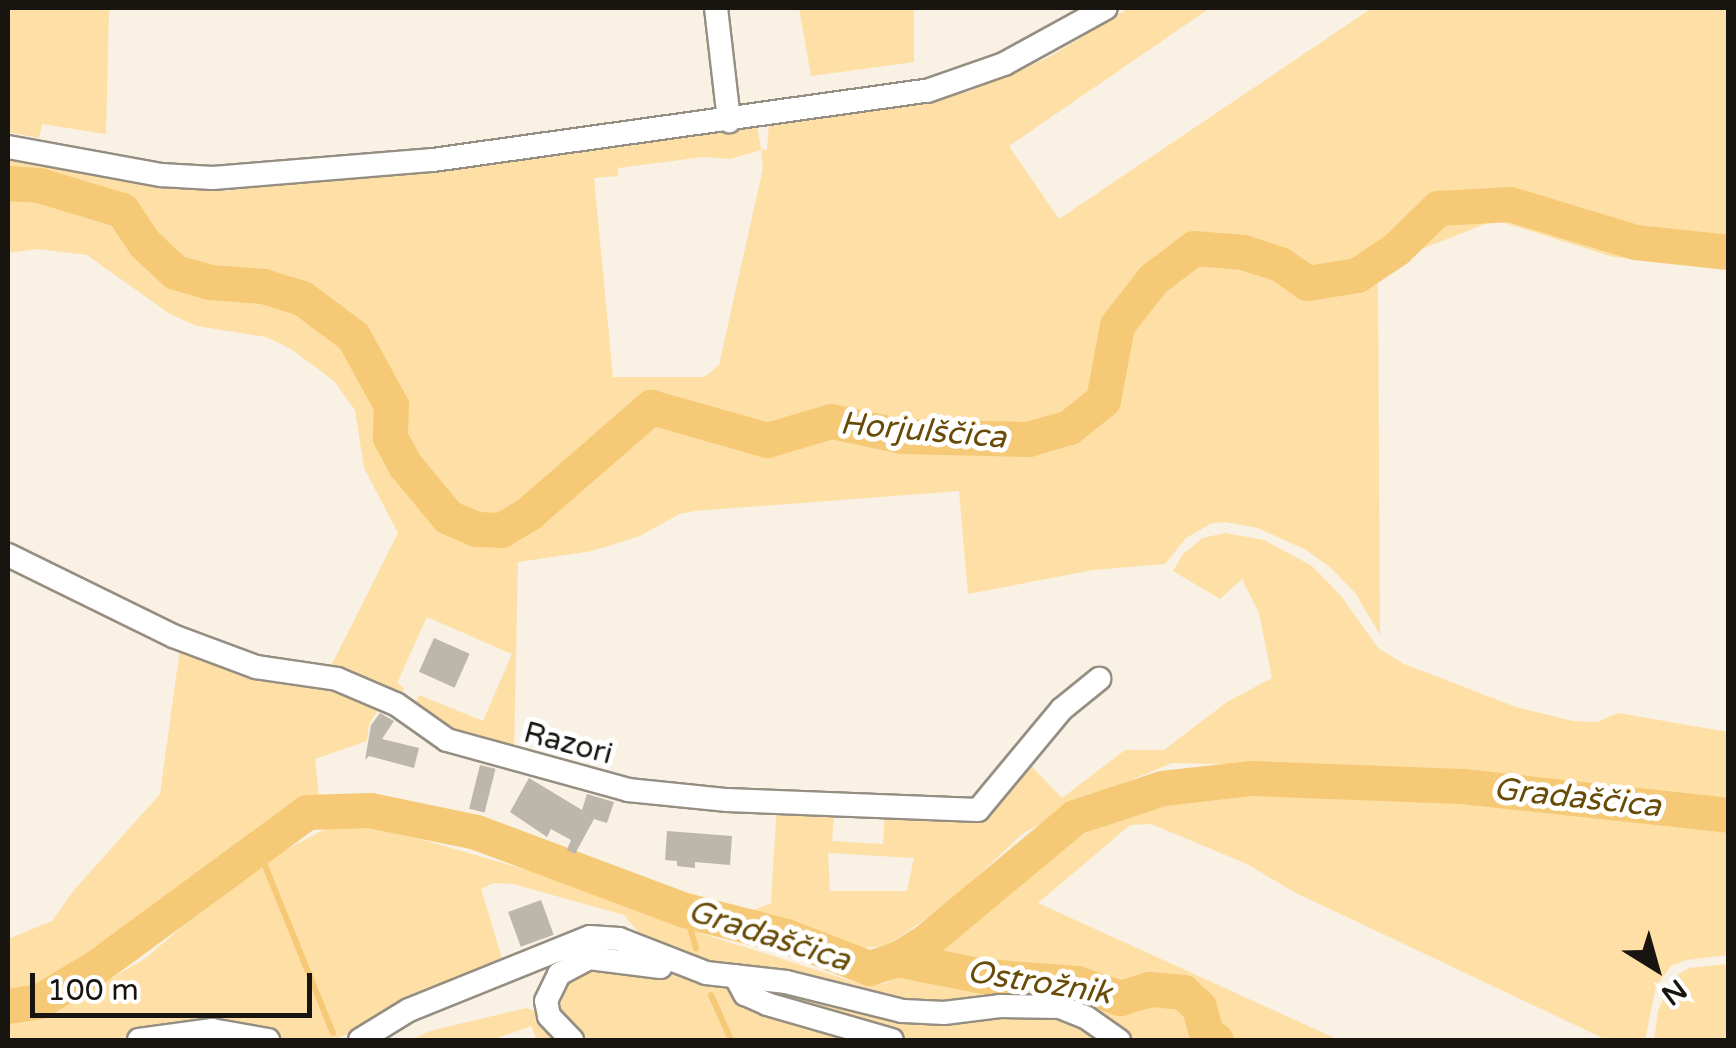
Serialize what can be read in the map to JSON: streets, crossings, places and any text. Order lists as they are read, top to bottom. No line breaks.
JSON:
{"streets":{"street":["Razori"]},"water":["Horjulščica","Gradaščica","Ostrožnik"],"scale_bar":"100 m","north":"bottom right"}
